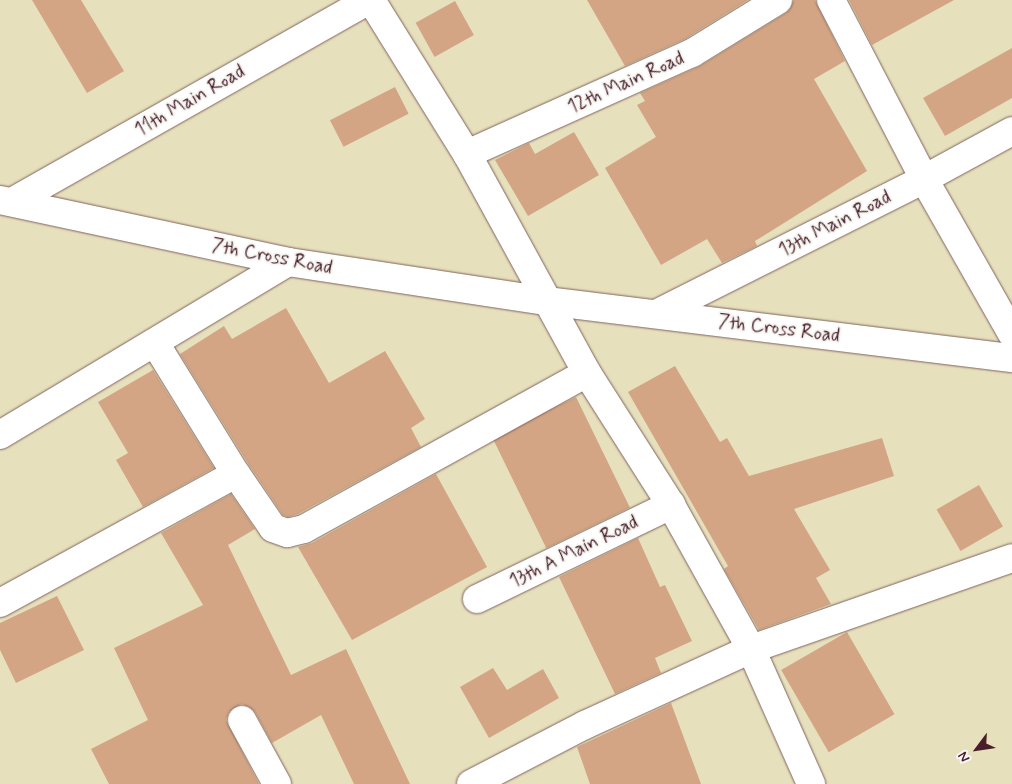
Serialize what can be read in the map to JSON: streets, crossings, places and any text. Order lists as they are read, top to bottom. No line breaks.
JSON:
{"streets":{"street":["12th Main Road","11th Main Road","13th Main Road","7th Cross Road","13th A Main Road"]},"crossings":[["11th Main Road","7th Cross Road"],["13th Main Road","7th Cross Road"]],"north":"bottom left"}
